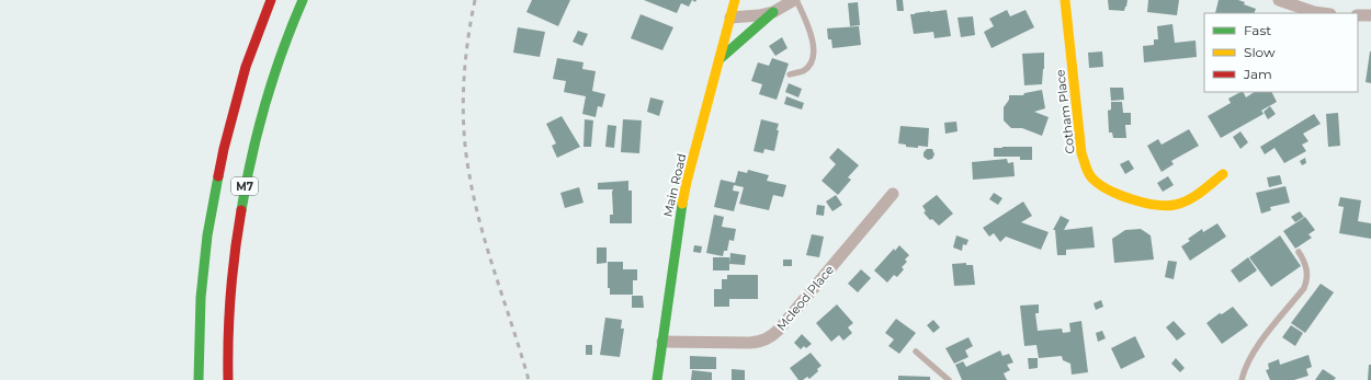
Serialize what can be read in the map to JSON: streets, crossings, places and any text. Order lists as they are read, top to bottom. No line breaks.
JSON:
{"streets":{"main road":["Cotham Place","Main Road","M7"],"street":["Mcleod Place"]},"crossings":[["Main Road","Mcleod Place"]],"legend":["Fast","Slow","Jam"]}
